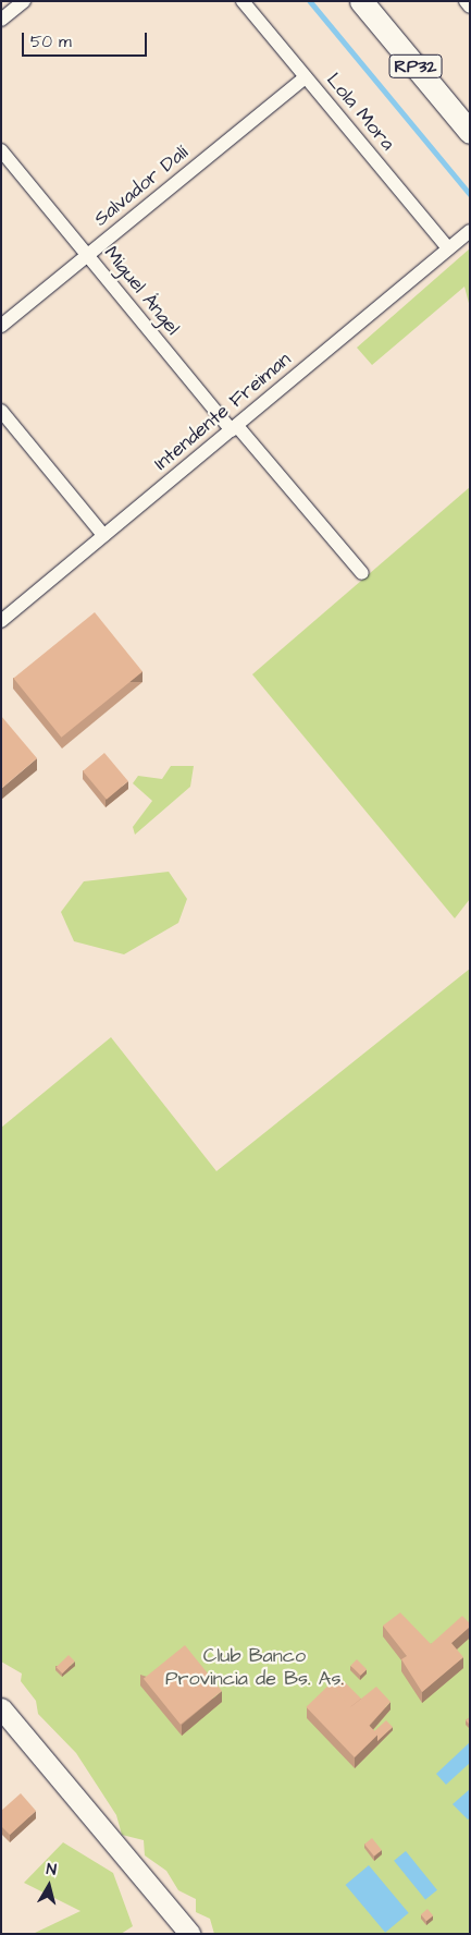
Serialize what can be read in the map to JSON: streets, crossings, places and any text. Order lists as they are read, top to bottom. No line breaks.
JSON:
{"streets":{"main road":["RP32"],"street":["Lola Mora","Salvador Dalí","Miguel Ángel","Intendente Freiman"]},"crossings":[["Lola Mora","Salvador Dalí"],["Lola Mora","Intendente Freiman"],["Salvador Dalí","Miguel Ángel"],["Miguel Ángel","Intendente Freiman"]],"parks":["Club Banco Provincia de Bs. As."],"scale_bar":"50 m","north":"top"}
